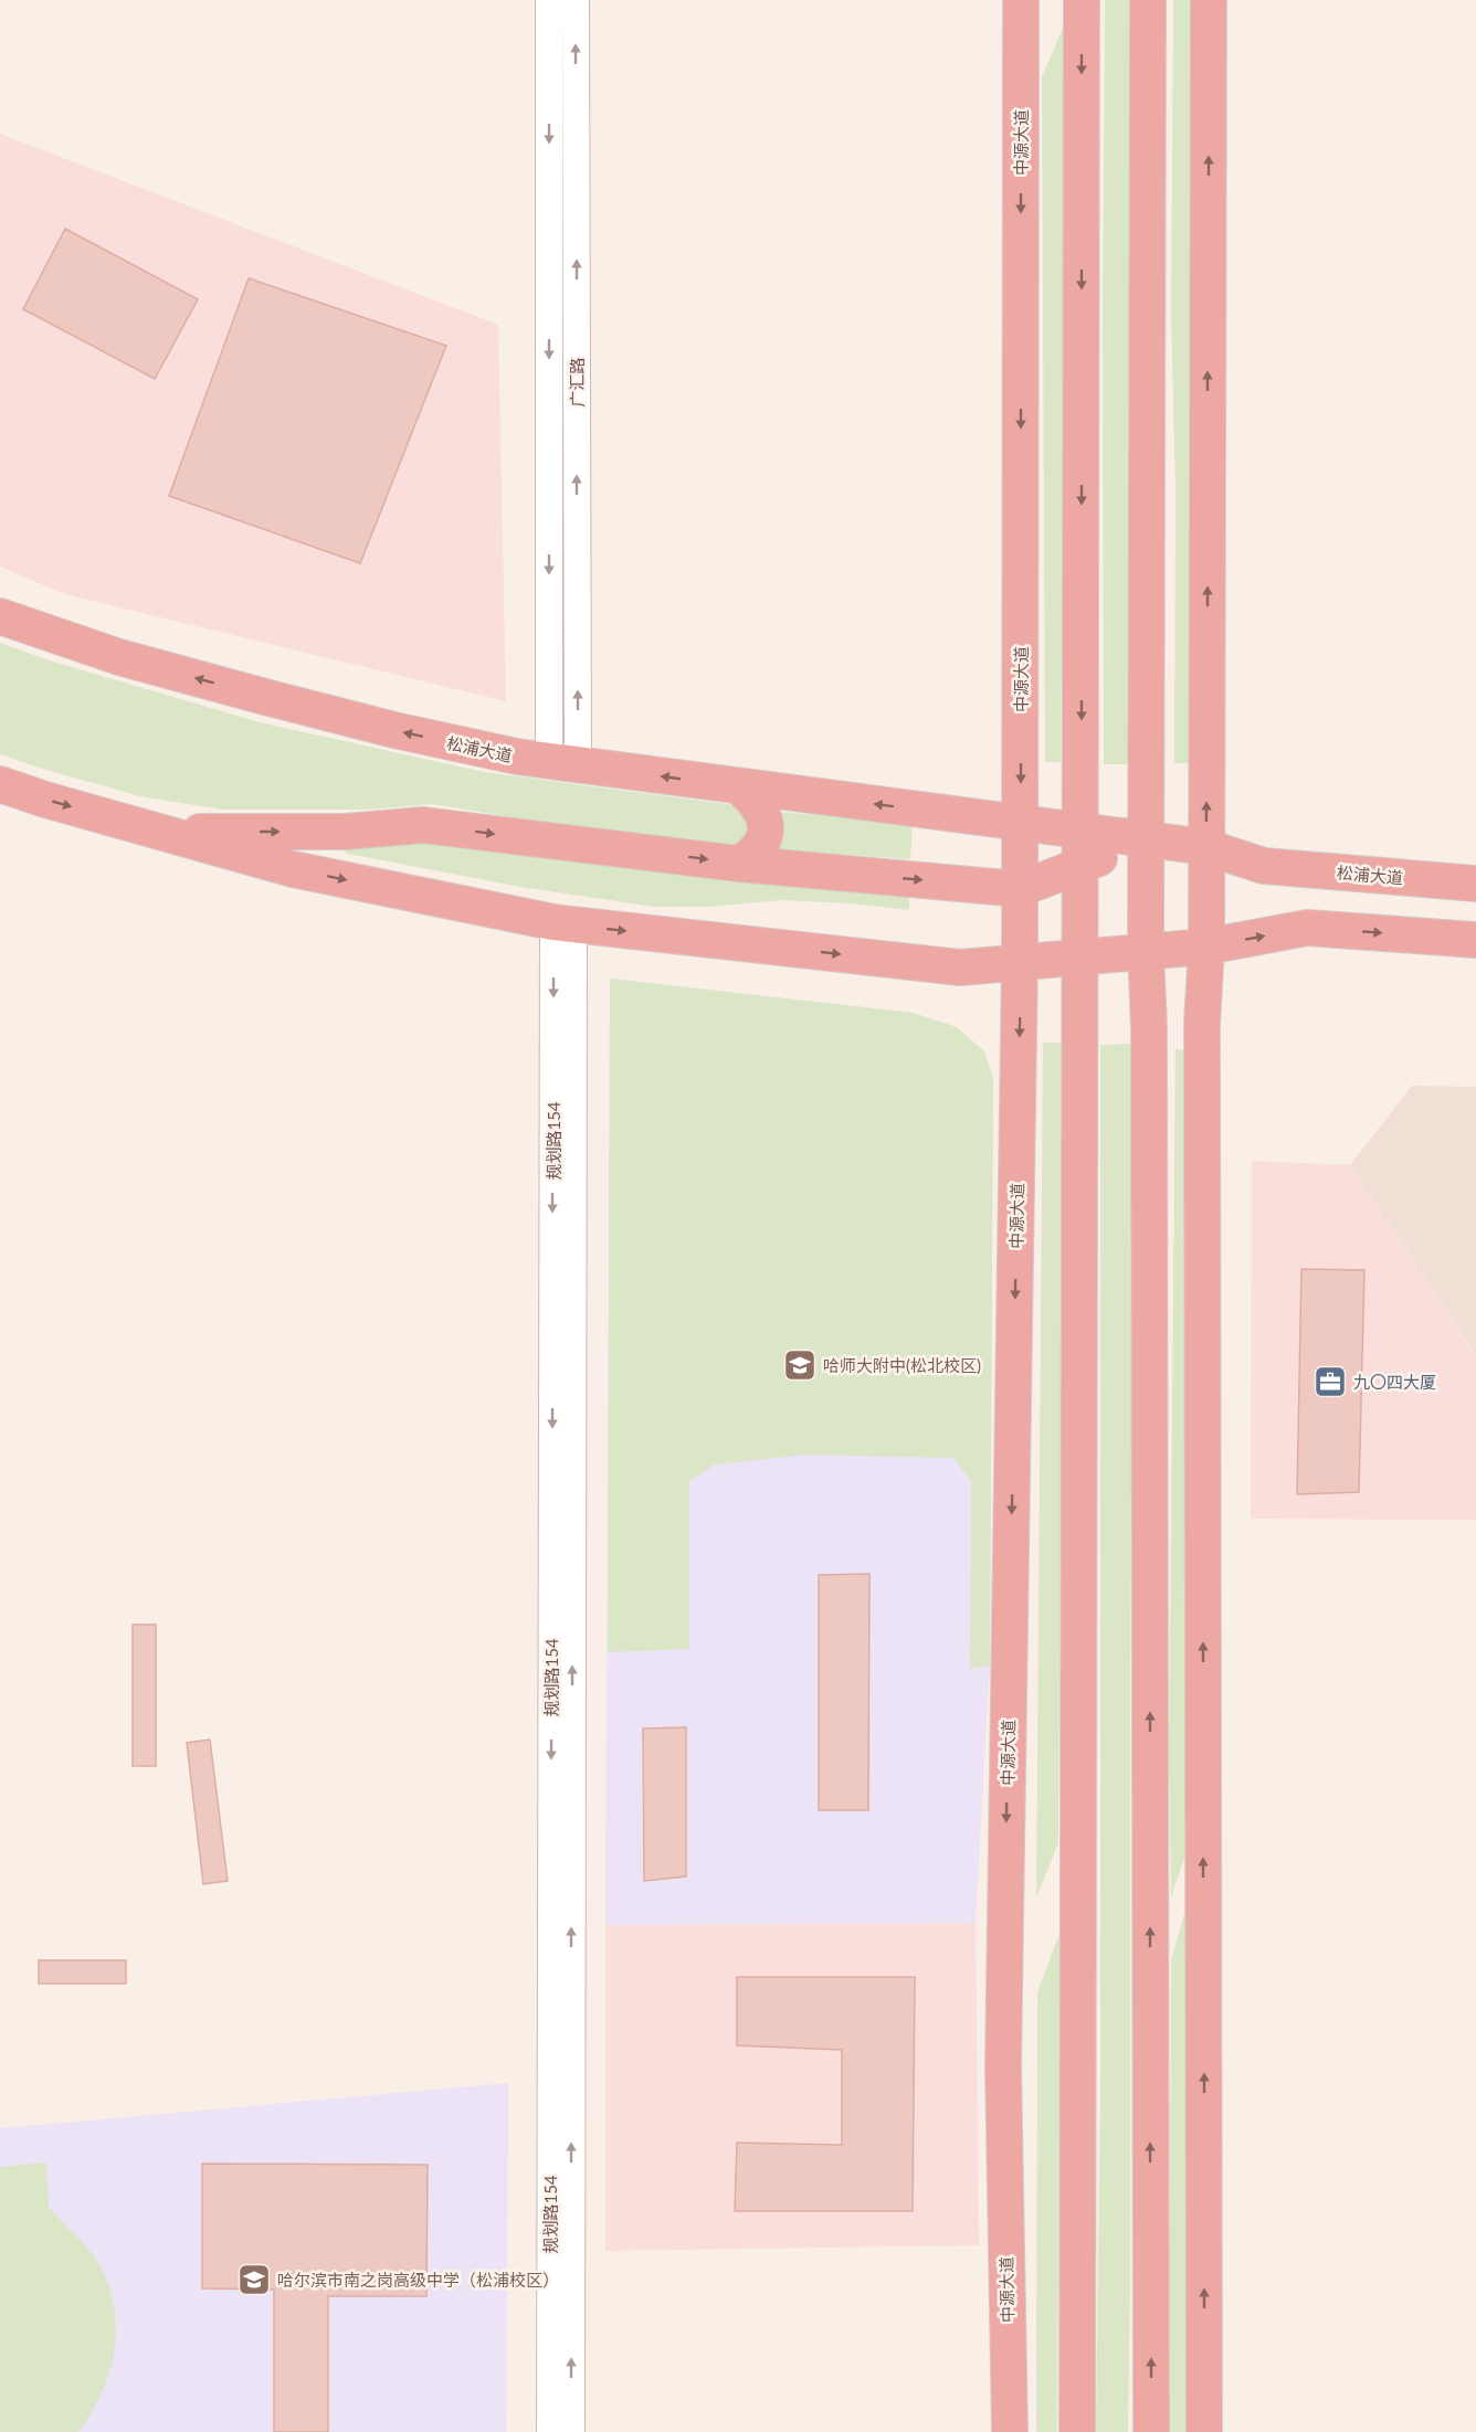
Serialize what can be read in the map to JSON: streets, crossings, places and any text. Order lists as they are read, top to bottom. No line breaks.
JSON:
{"streets":{"highway":["中源大道","松浦大道"],"street":["广汇路","规划路154"]},"crossings":[["中源大道","松浦大道"],["广汇路","松浦大道"]],"places":{"school or university":["哈师大附中(松北校区)","哈尔滨市南之岗高级中学（松浦校区）"],"office":["九〇四大厦"]}}
